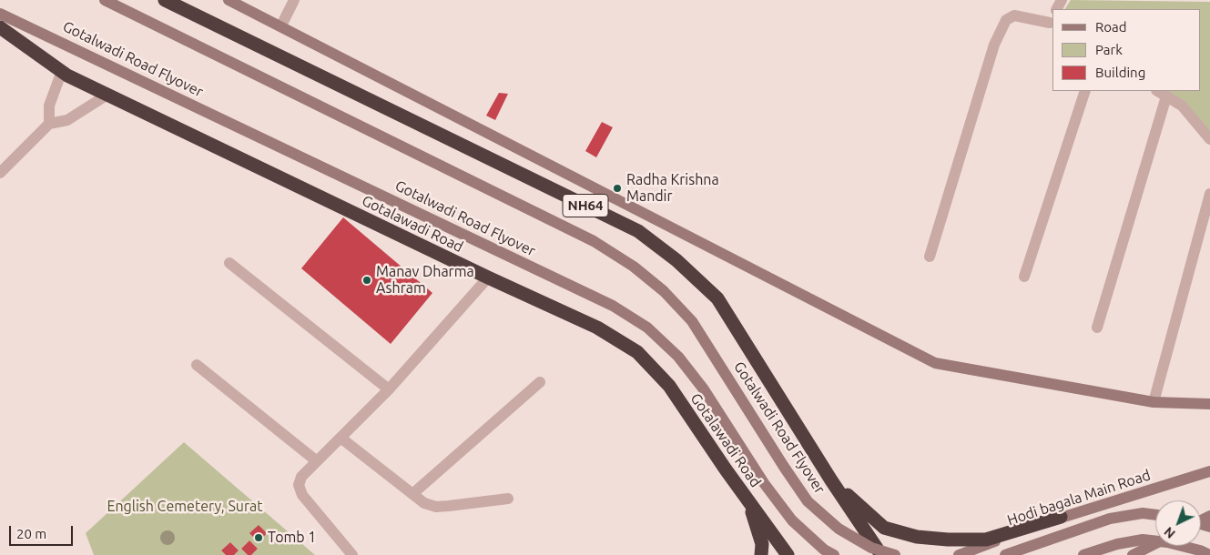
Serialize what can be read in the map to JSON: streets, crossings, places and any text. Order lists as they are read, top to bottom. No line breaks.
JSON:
{"streets":{"highway":["NH64","Gotalawadi Road"],"main road":["Gotalwadi Road Flyover","Hodi bagala Main Road"]},"parks":["English Cemetery, Surat"],"places":["Radha Krishna Mandir","Manav Dharma Ashram","Tomb 1"],"legend":["Road","Park","Building"],"scale_bar":"20 m","north":"bottom left"}
